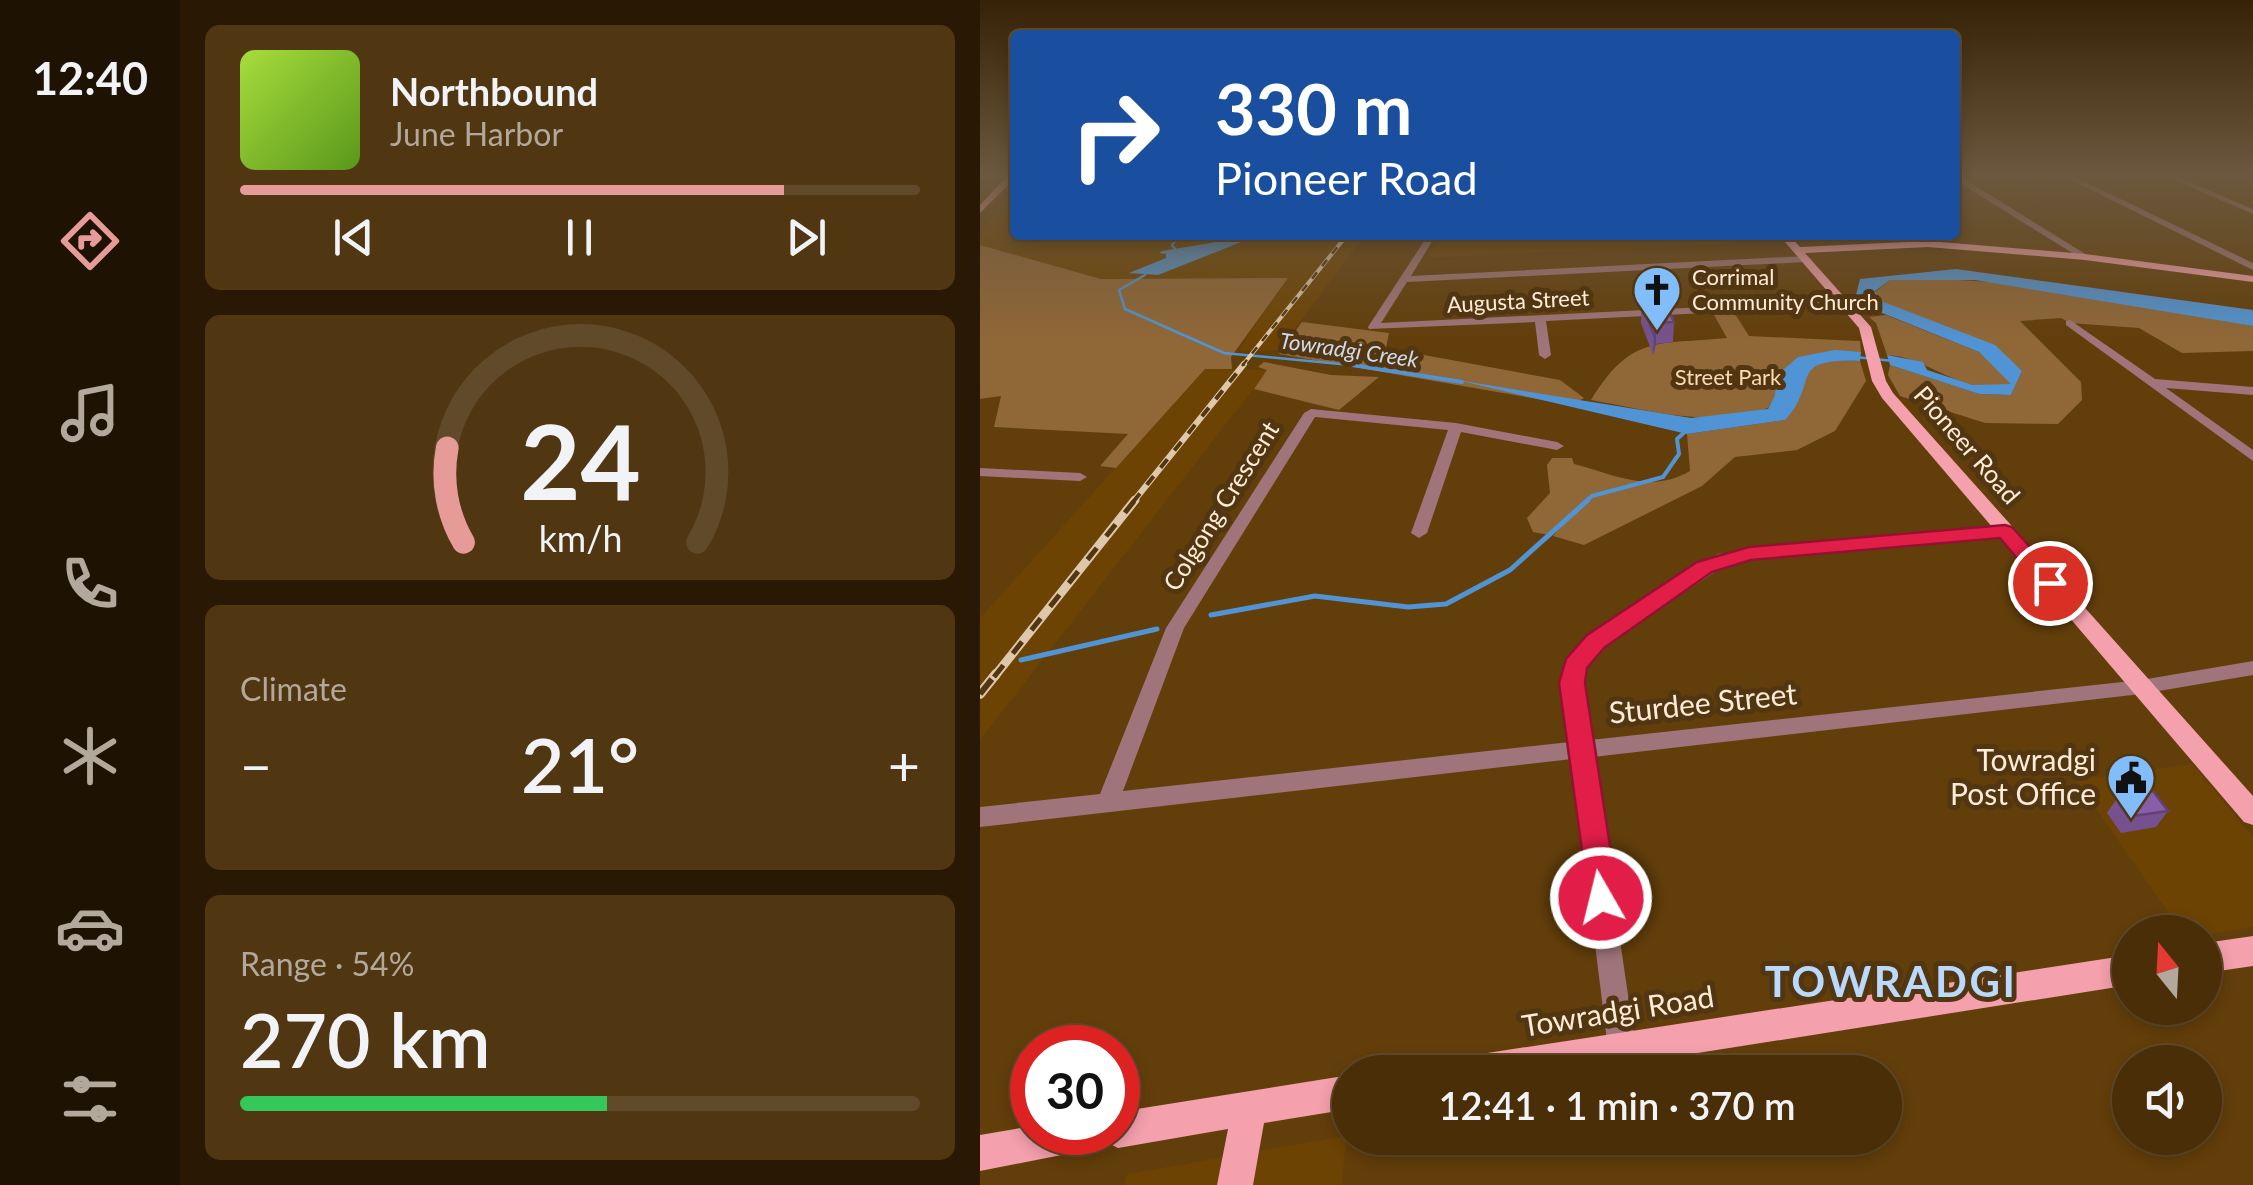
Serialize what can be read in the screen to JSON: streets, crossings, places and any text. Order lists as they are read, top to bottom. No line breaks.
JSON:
{"streets":{"main road":["Pioneer Road","Towradgi Road"],"street":["Augusta Street","Colgong Crescent","Sturdee Street"]},"crossings":[["Augusta Street","Pioneer Road"],["Pioneer Road","Sturdee Street"],["Colgong Crescent","Sturdee Street"]],"districts":["TOWRADGI"],"water":["Towradgi Creek"],"parks":["Street Park"],"places":{"church":["Corrimal Community Church"],"public building":["Towradgi Post Office"]},"north":"top","page":{"tabs":"12:40","turn":["330 m","Pioneer Road"],"song":["Northbound","June Harbor"],"tile":["Climate",["Range · 54%","270 km"]],"heat":["−","21°","+"],"limit":"30","trip":"12:41 · 1 min · 370 m","gauge":["24","km/h"]}}
